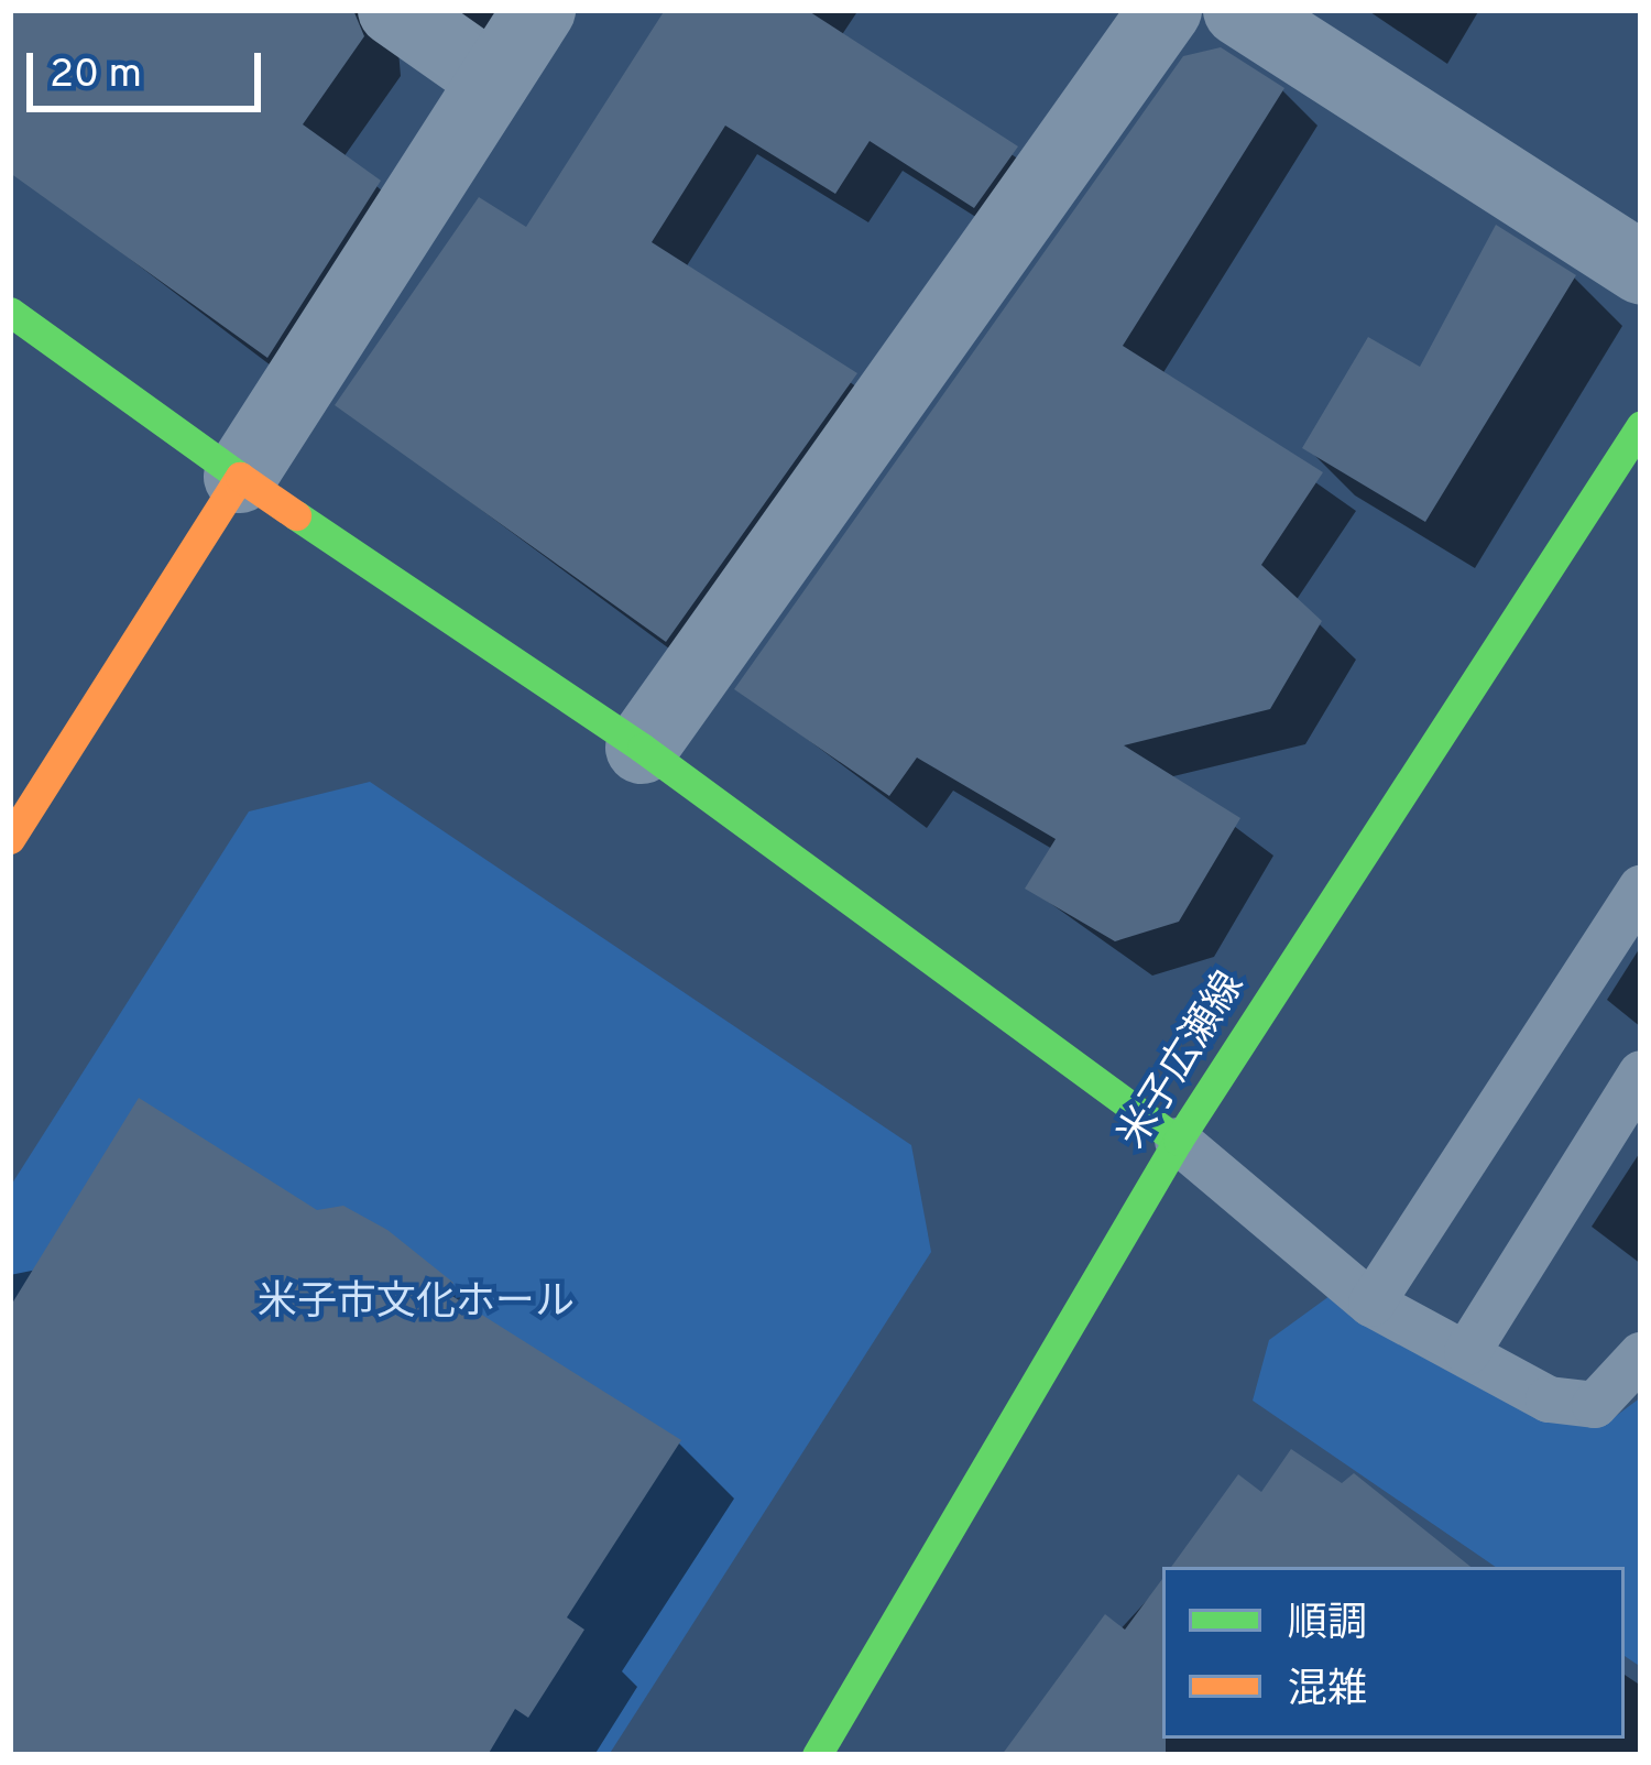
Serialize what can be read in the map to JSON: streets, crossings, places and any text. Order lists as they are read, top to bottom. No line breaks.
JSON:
{"streets":{"street":["米子広瀬線"]},"parks":["米子市文化ホール"],"legend":["順調","混雑"],"scale_bar":"20 m"}
